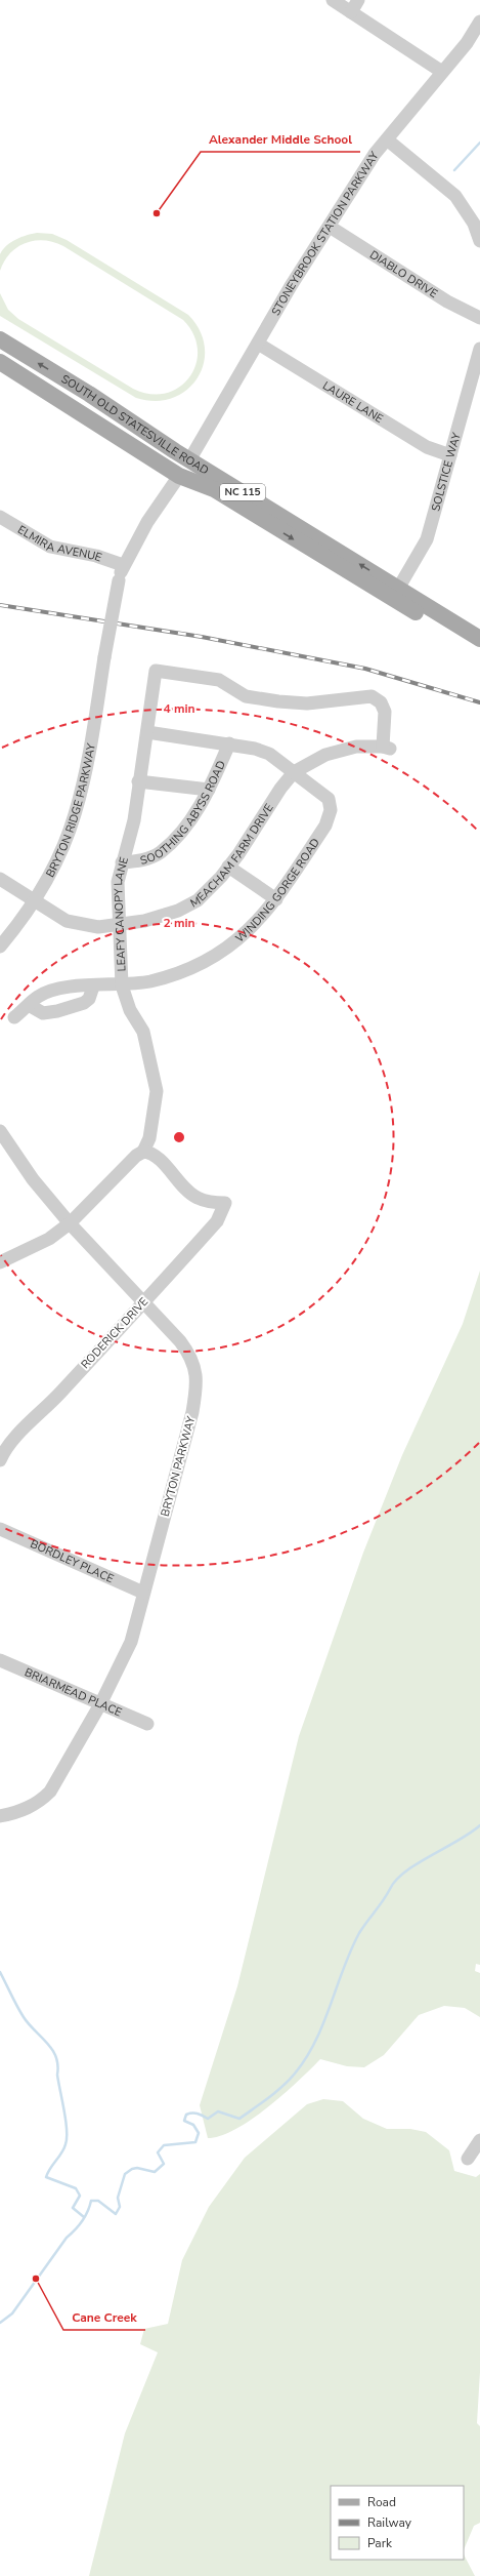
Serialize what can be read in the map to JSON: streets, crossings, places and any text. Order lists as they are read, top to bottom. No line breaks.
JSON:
{"streets":{"main road":["SOUTH OLD STATESVILLE ROAD","NC 115"],"street":["STONEYBROOK STATION PARKWAY","DIABLO DRIVE","LAURE LANE","SOLSTICE WAY","ELMIRA AVENUE","SOOTHING ABYSS ROAD","BRYTON RIDGE PARKWAY","MEACHAM FARM DRIVE","WINDING GORGE ROAD","LEAFY CANOPY LANE","RODERICK DRIVE","BRYTON PARKWAY","BORDLEY PLACE","BRIARMEAD PLACE"]},"crossings":[["STONEYBROOK STATION PARKWAY","DIABLO DRIVE"],["STONEYBROOK STATION PARKWAY","LAURE LANE"],["STONEYBROOK STATION PARKWAY","SOUTH OLD STATESVILLE ROAD"],["LAURE LANE","SOLSTICE WAY"],["SOUTH OLD STATESVILLE ROAD","SOLSTICE WAY"],["SOUTH OLD STATESVILLE ROAD","BRYTON RIDGE PARKWAY"],["ELMIRA AVENUE","BRYTON RIDGE PARKWAY"],["SOOTHING ABYSS ROAD","WINDING GORGE ROAD"],["SOOTHING ABYSS ROAD","LEAFY CANOPY LANE"],["BRYTON RIDGE PARKWAY","MEACHAM FARM DRIVE"],["MEACHAM FARM DRIVE","WINDING GORGE ROAD"],["MEACHAM FARM DRIVE","LEAFY CANOPY LANE"],["WINDING GORGE ROAD","LEAFY CANOPY LANE"],["LEAFY CANOPY LANE","RODERICK DRIVE"],["RODERICK DRIVE","BRYTON PARKWAY"],["BRYTON PARKWAY","BORDLEY PLACE"],["BRYTON PARKWAY","BRIARMEAD PLACE"]],"places":["Alexander Middle School","Cane Creek"],"legend":["Road","Railway","Park"],"rings":["4 min","2 min"]}
